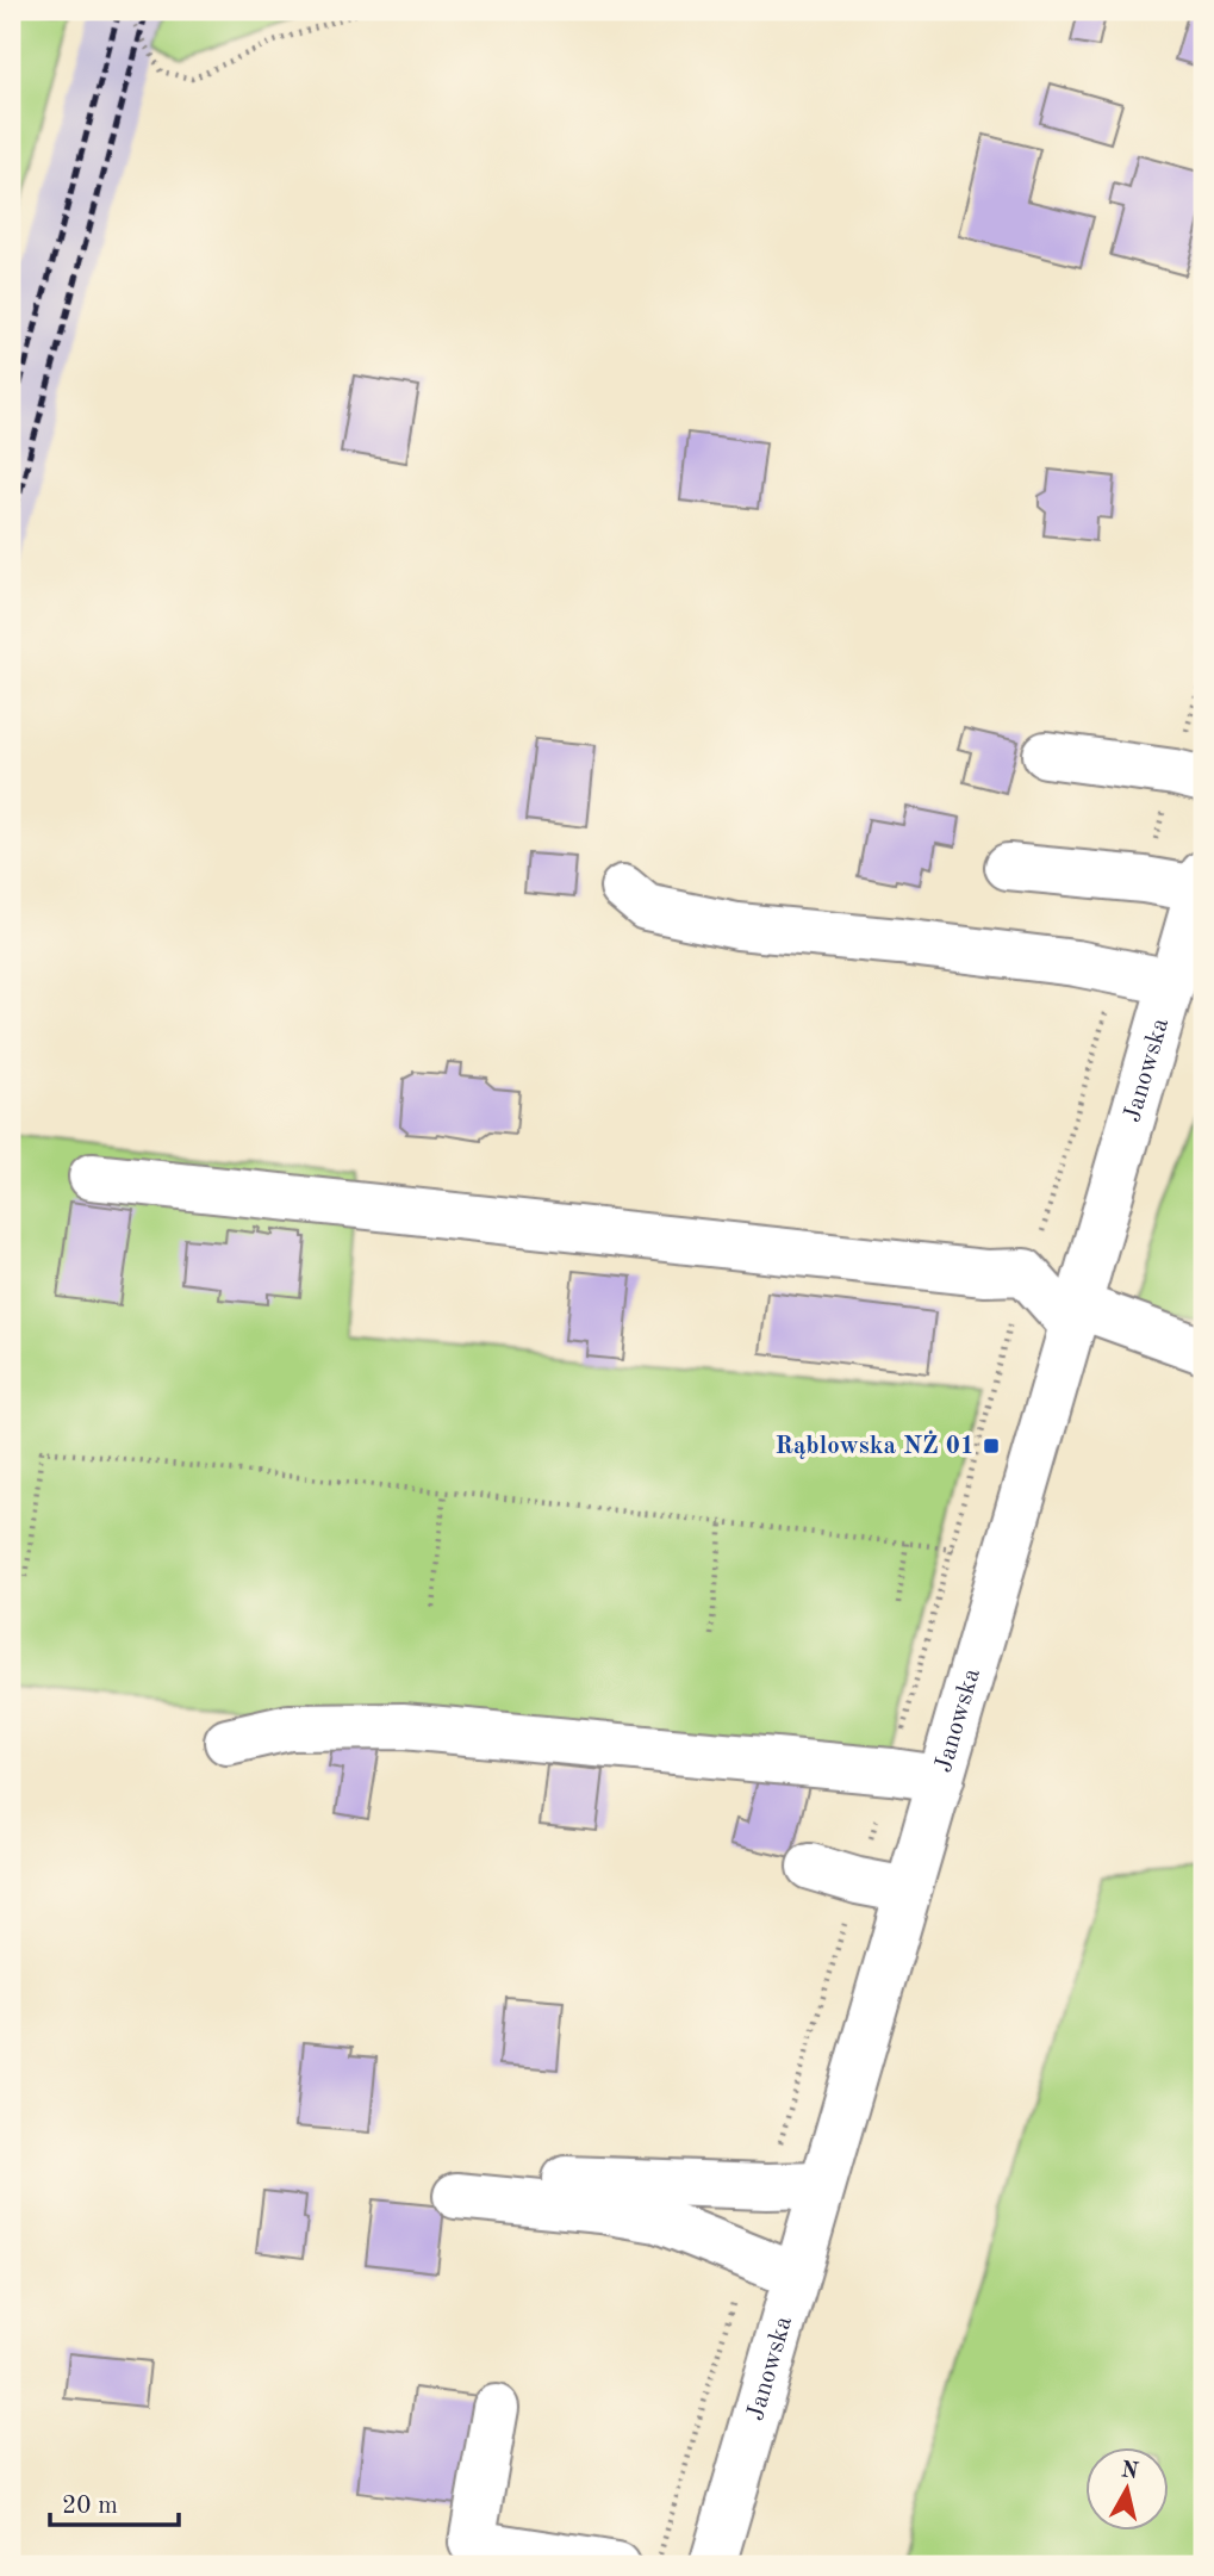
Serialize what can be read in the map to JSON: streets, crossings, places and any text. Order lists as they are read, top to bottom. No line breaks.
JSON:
{"streets":{"street":["Janowska"]},"places":{"transit":["Rąblowska NŻ 01"]},"scale_bar":"20 m","north":"top"}
